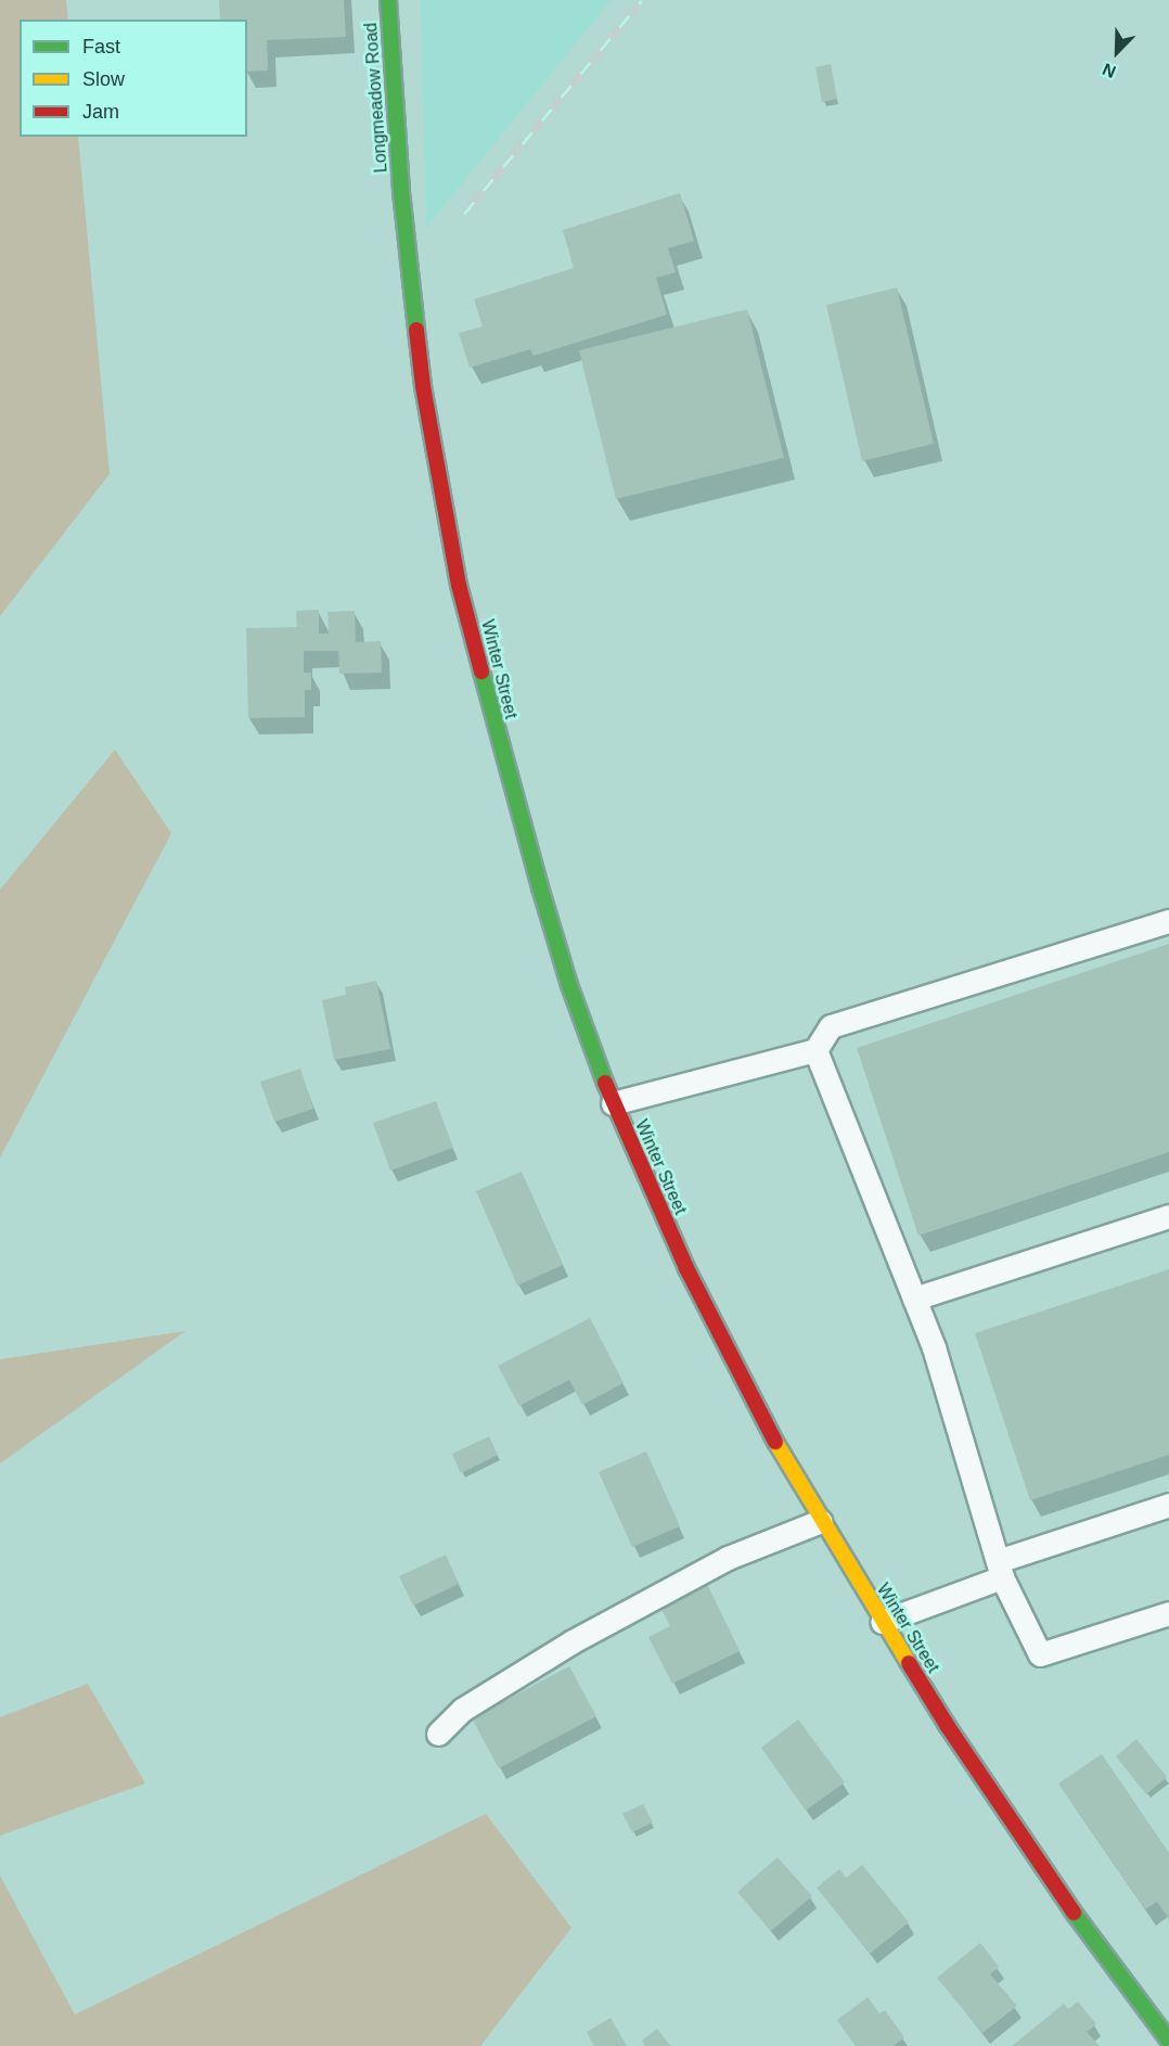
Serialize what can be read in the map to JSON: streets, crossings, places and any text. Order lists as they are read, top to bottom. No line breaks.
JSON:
{"streets":{"street":["Longmeadow Road","Winter Street"]},"crossings":[["Longmeadow Road","Winter Street"]],"legend":["Fast","Slow","Jam"],"north":"bottom left"}
